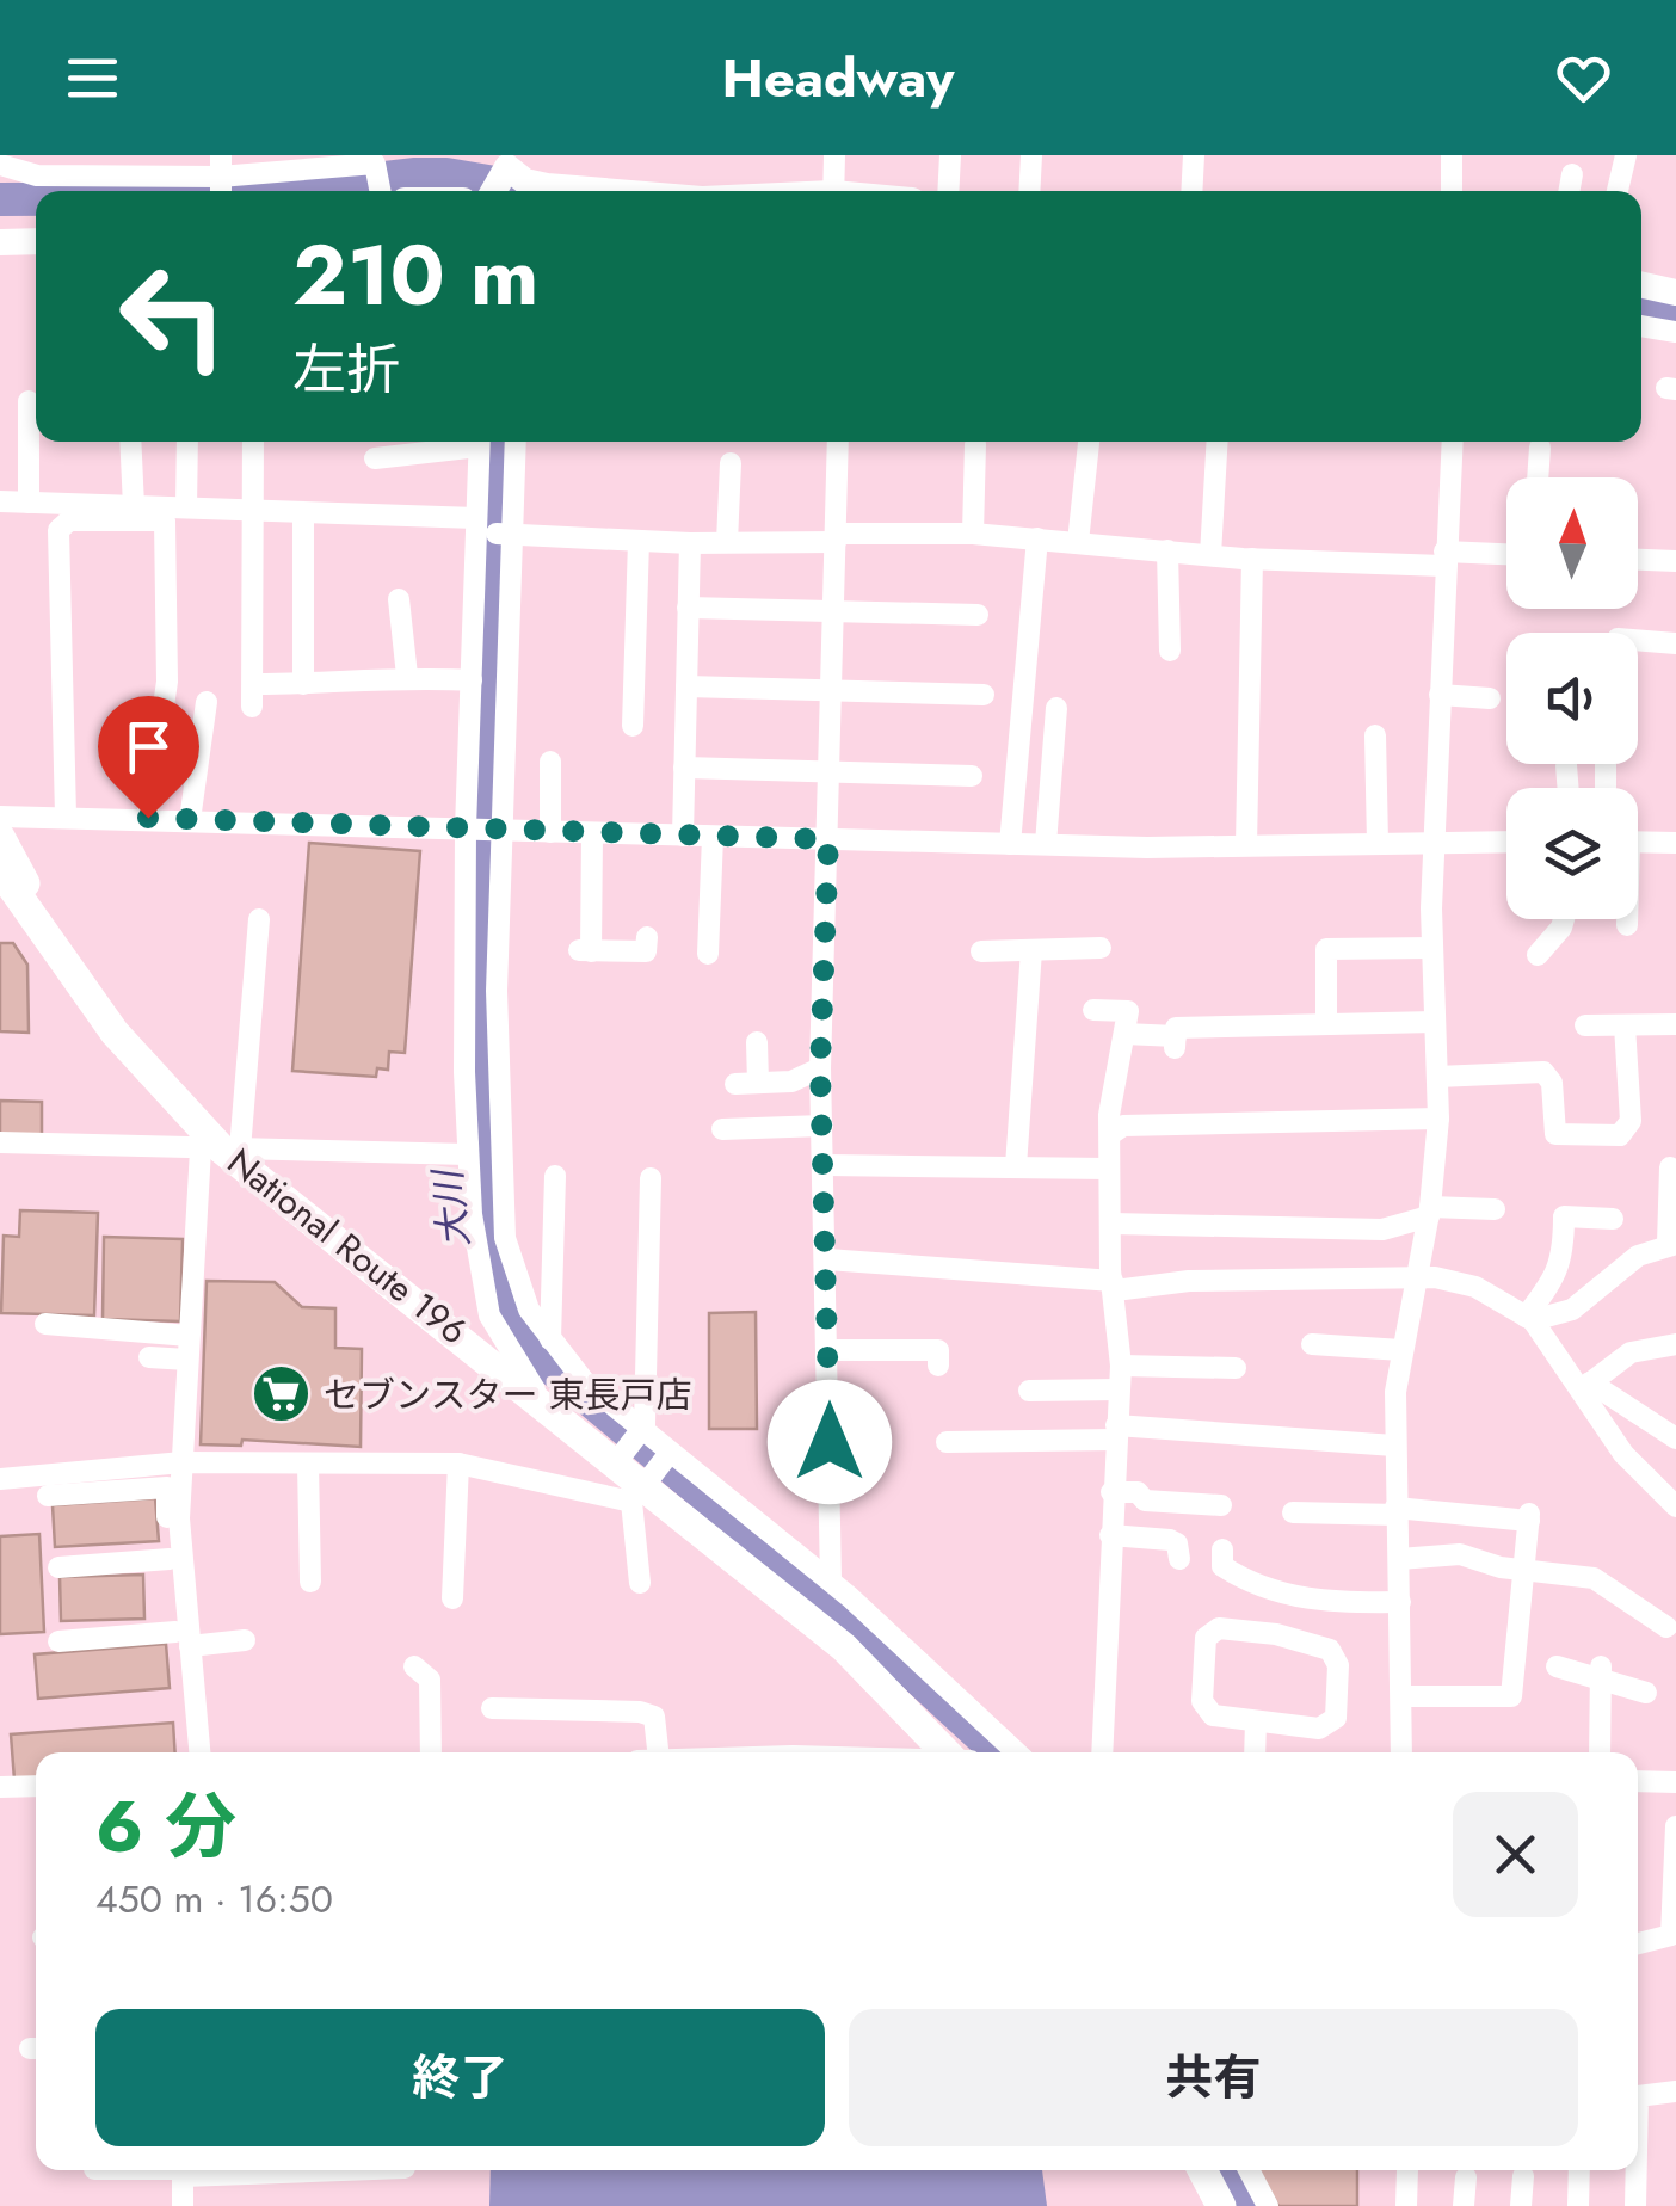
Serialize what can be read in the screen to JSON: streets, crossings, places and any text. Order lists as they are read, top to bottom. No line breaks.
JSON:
{"streets":{"highway":["National Route 196"]},"water":["大川"],"places":{"supermarket":["セブンスター 東長戸店"]},"north":"top","page":{"header":"Headway","turn":["210 m","左折"],"heading":["6 分","450 m · 16:50"],"buttons":["終了","共有"]}}
